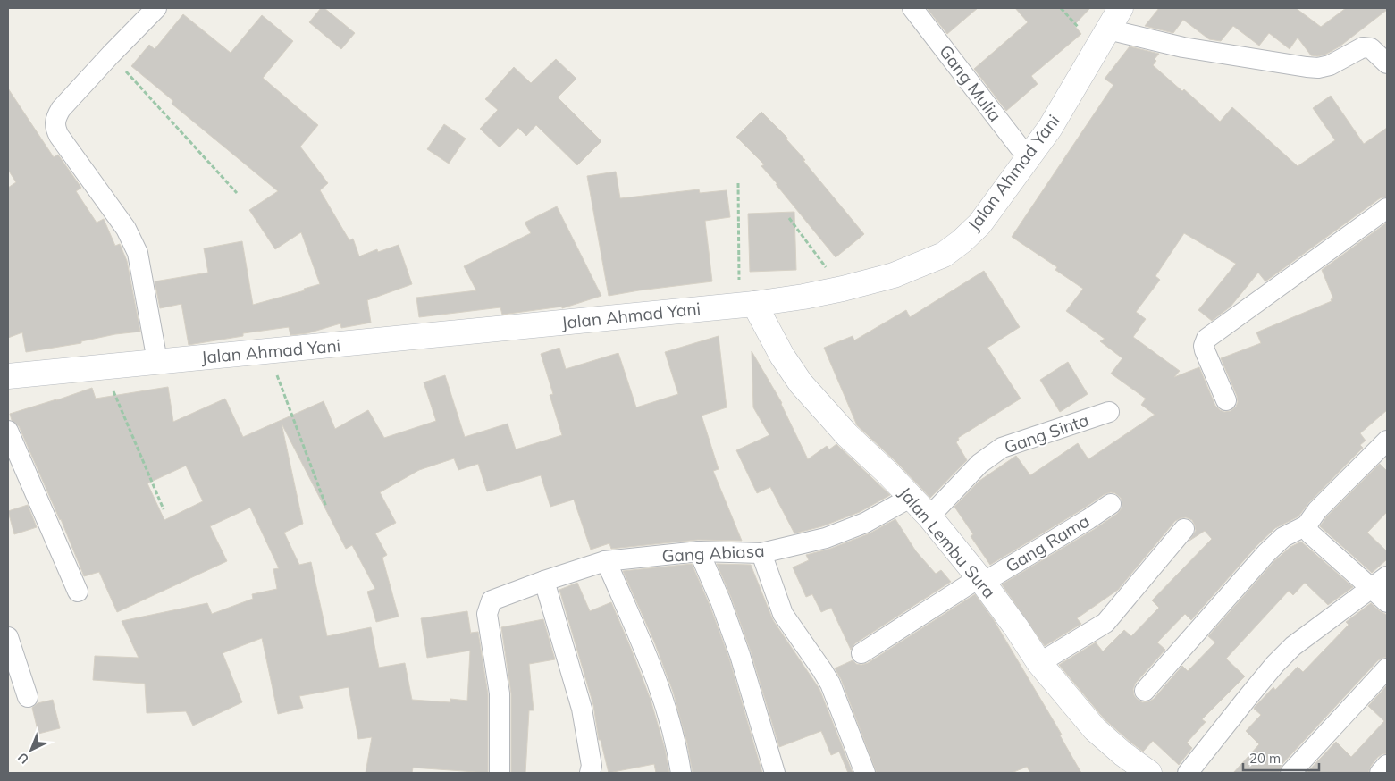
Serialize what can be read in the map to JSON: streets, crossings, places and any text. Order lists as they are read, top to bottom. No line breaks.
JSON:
{"streets":{"main road":["Jalan Ahmad Yani","Jalan Lembu Sura"],"street":["Gang Mulia","Gang Sinta","Gang Rama","Gang Abiasa"]},"crossings":[["Gang Mulia","Jalan Ahmad Yani"],["Jalan Ahmad Yani","Jalan Lembu Sura"],["Gang Sinta","Jalan Lembu Sura"],["Jalan Lembu Sura","Gang Rama"],["Jalan Lembu Sura","Gang Abiasa"]],"scale_bar":"20 m","north":"bottom left"}
